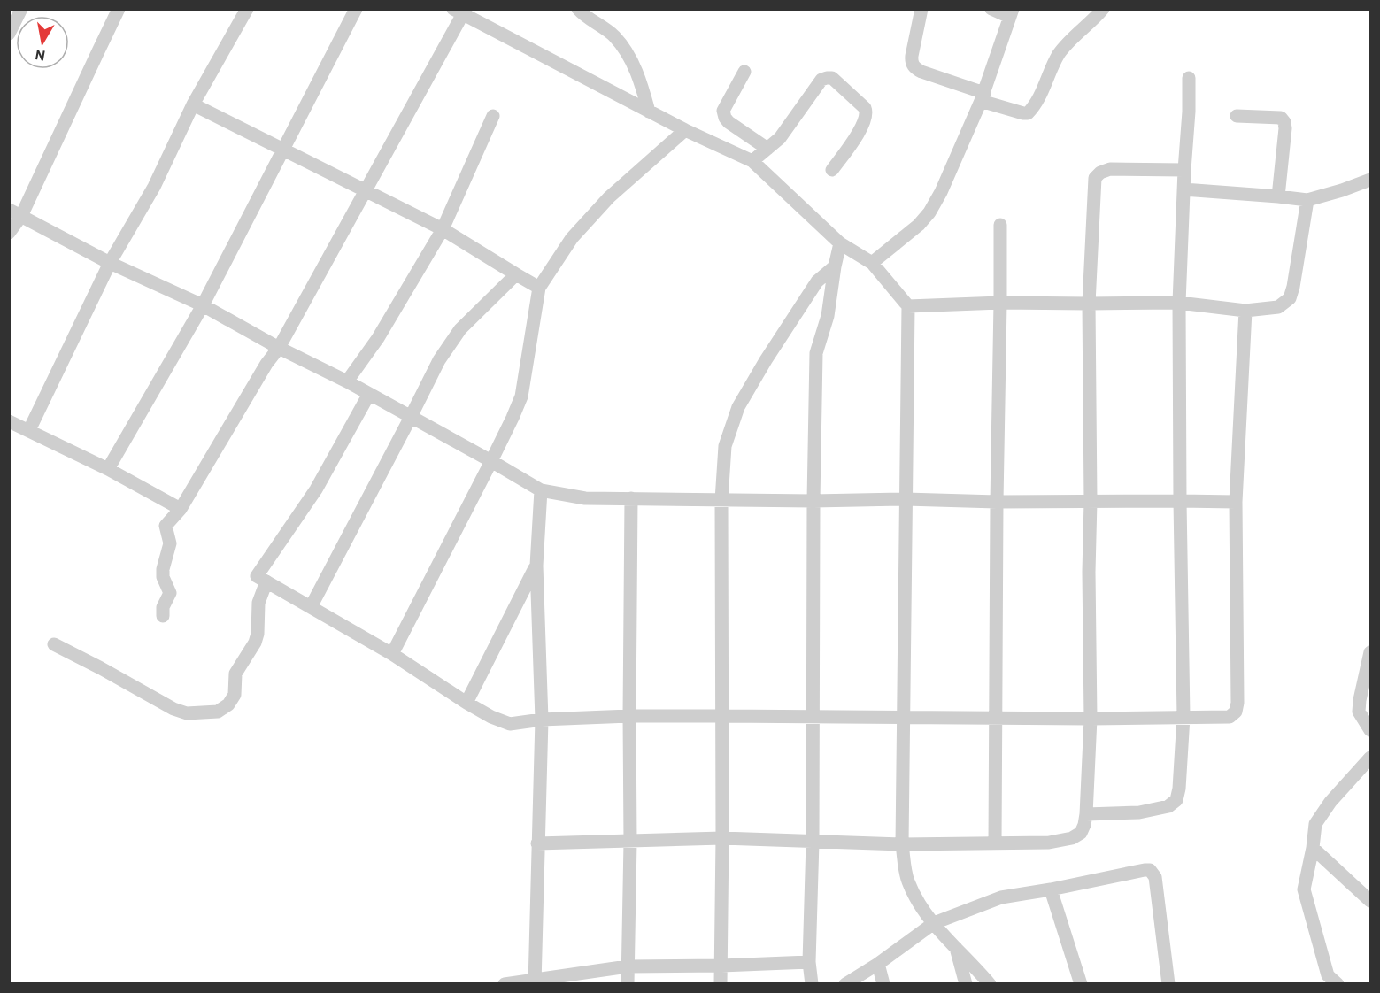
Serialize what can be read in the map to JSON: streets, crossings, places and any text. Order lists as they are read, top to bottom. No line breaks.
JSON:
{"north":"bottom"}
